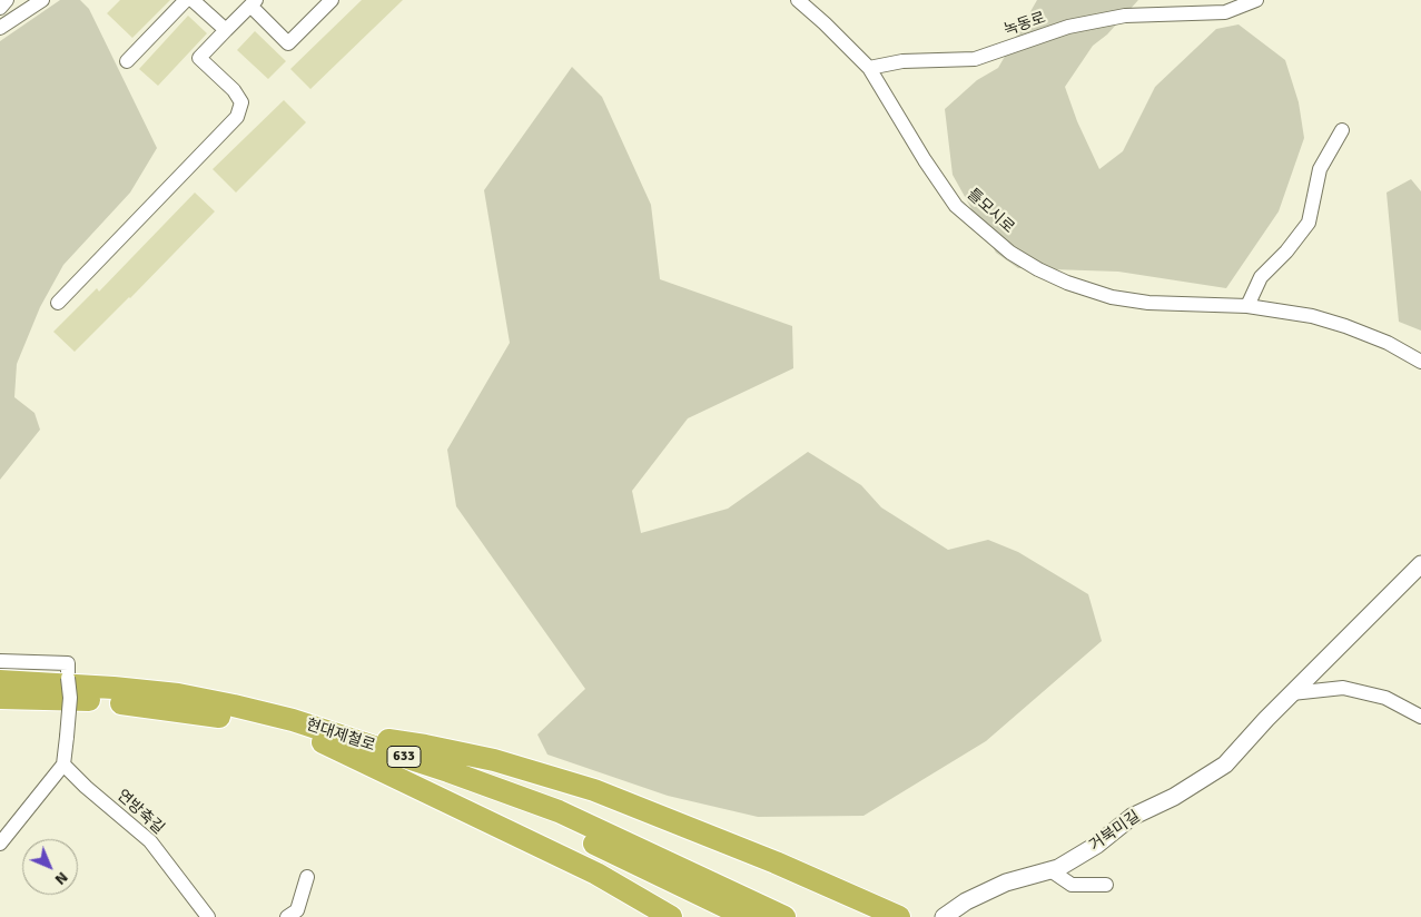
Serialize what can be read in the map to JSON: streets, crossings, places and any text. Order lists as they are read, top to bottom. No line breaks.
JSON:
{"streets":{"highway":["현대제철로","633"],"street":["녹동로","틀모시로","연방축길","거북미길"]},"crossings":[["녹동로","틀모시로"]],"north":"bottom right"}
